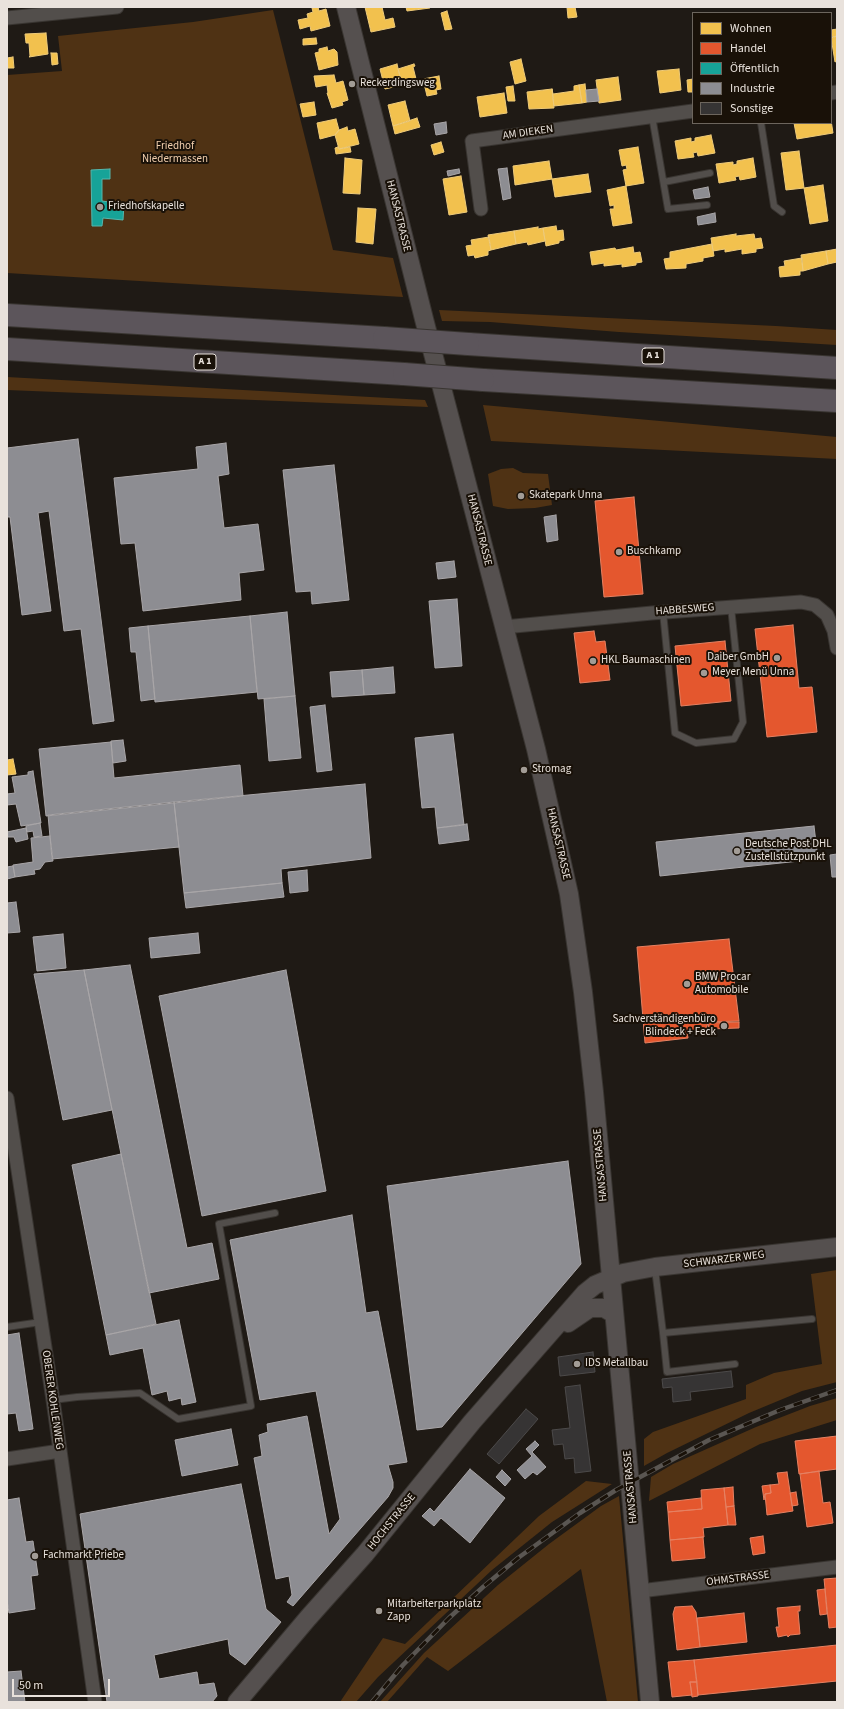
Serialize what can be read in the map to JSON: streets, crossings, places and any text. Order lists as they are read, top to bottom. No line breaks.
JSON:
{"streets":{"highway":["A 1"],"main road":["HANSASTRASSE","SCHWARZER WEG","HOCHSTRASSE"],"street":["AM DIEKEN","HABBESWEG","OBERER KOHLENWEG","OHMSTRASSE"]},"crossings":[["HANSASTRASSE","HABBESWEG"],["HANSASTRASSE","SCHWARZER WEG"],["HANSASTRASSE","HOCHSTRASSE"],["HANSASTRASSE","OHMSTRASSE"],["SCHWARZER WEG","HOCHSTRASSE"]],"parks":["Friedhof Niedermassen"],"places":["Reckerdingsweg","Friedhofskapelle","Skatepark Unna","Buschkamp","Daiber GmbH","HKL Baumaschinen","Meyer Menü Unna","Stromag","Deutsche Post DHL Zustellstützpunkt","BMW Procar Automobile","Sachverständigenbüro Blindeck + Feck","IDS Metallbau","Fachmarkt Priebe","Mitarbeiterparkplatz Zapp"],"legend":["Wohnen","Handel","Öffentlich","Industrie","Sonstige"],"scale_bar":"50 m"}
